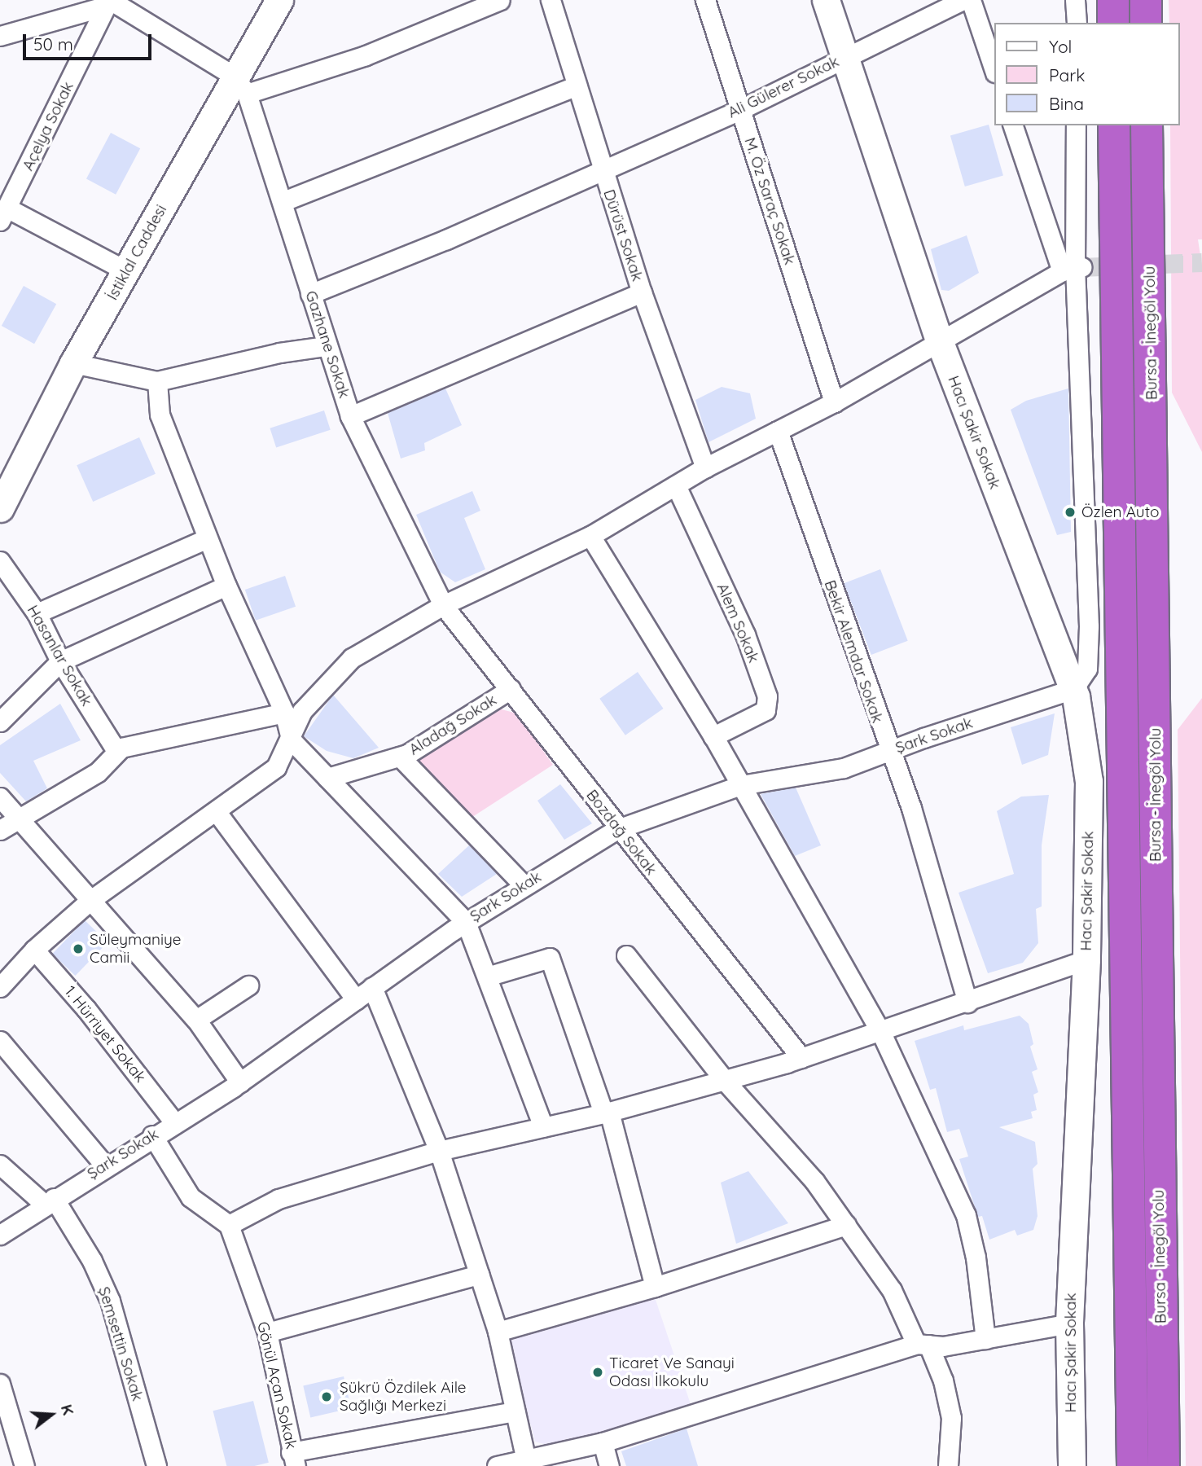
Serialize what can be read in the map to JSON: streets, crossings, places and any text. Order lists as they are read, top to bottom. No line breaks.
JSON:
{"streets":{"highway":["Bursa - İnegöl Yolu"],"street":["Ali Gülerer Sokak","Açelya Sokak","M. Öz Saraç Sokak","Dürüst Sokak","İstiklal Caddesi","Gazhane Sokak","Hacı Şakir Sokak","Alem Sokak","Bekir Alemdar Sokak","Hasanlar Sokak","Aladağ Sokak","Şark Sokak","Bozdağ Sokak","1. Hürriyet Sokak","Şemsettin Sokak","Gönül Açan Sokak"]},"crossings":[["Ali Gülerer Sokak","M. Öz Saraç Sokak"],["Ali Gülerer Sokak","Dürüst Sokak"],["Ali Gülerer Sokak","Gazhane Sokak"],["Ali Gülerer Sokak","Hacı Şakir Sokak"],["İstiklal Caddesi","Gazhane Sokak"],["Gazhane Sokak","Bozdağ Sokak"],["Hacı Şakir Sokak","Şark Sokak"],["Bekir Alemdar Sokak","Şark Sokak"],["Aladağ Sokak","Bozdağ Sokak"],["Şark Sokak","Bozdağ Sokak"],["Şark Sokak","1. Hürriyet Sokak"],["Şark Sokak","Şemsettin Sokak"]],"places":["Özlen Auto","Süleymaniye Camii","Ticaret Ve Sanayi Odası İlkokulu","Şükrü Özdilek Aile Sağlığı Merkezi"],"legend":["Yol","Park","Bina"],"scale_bar":"50 m","north":"right"}
